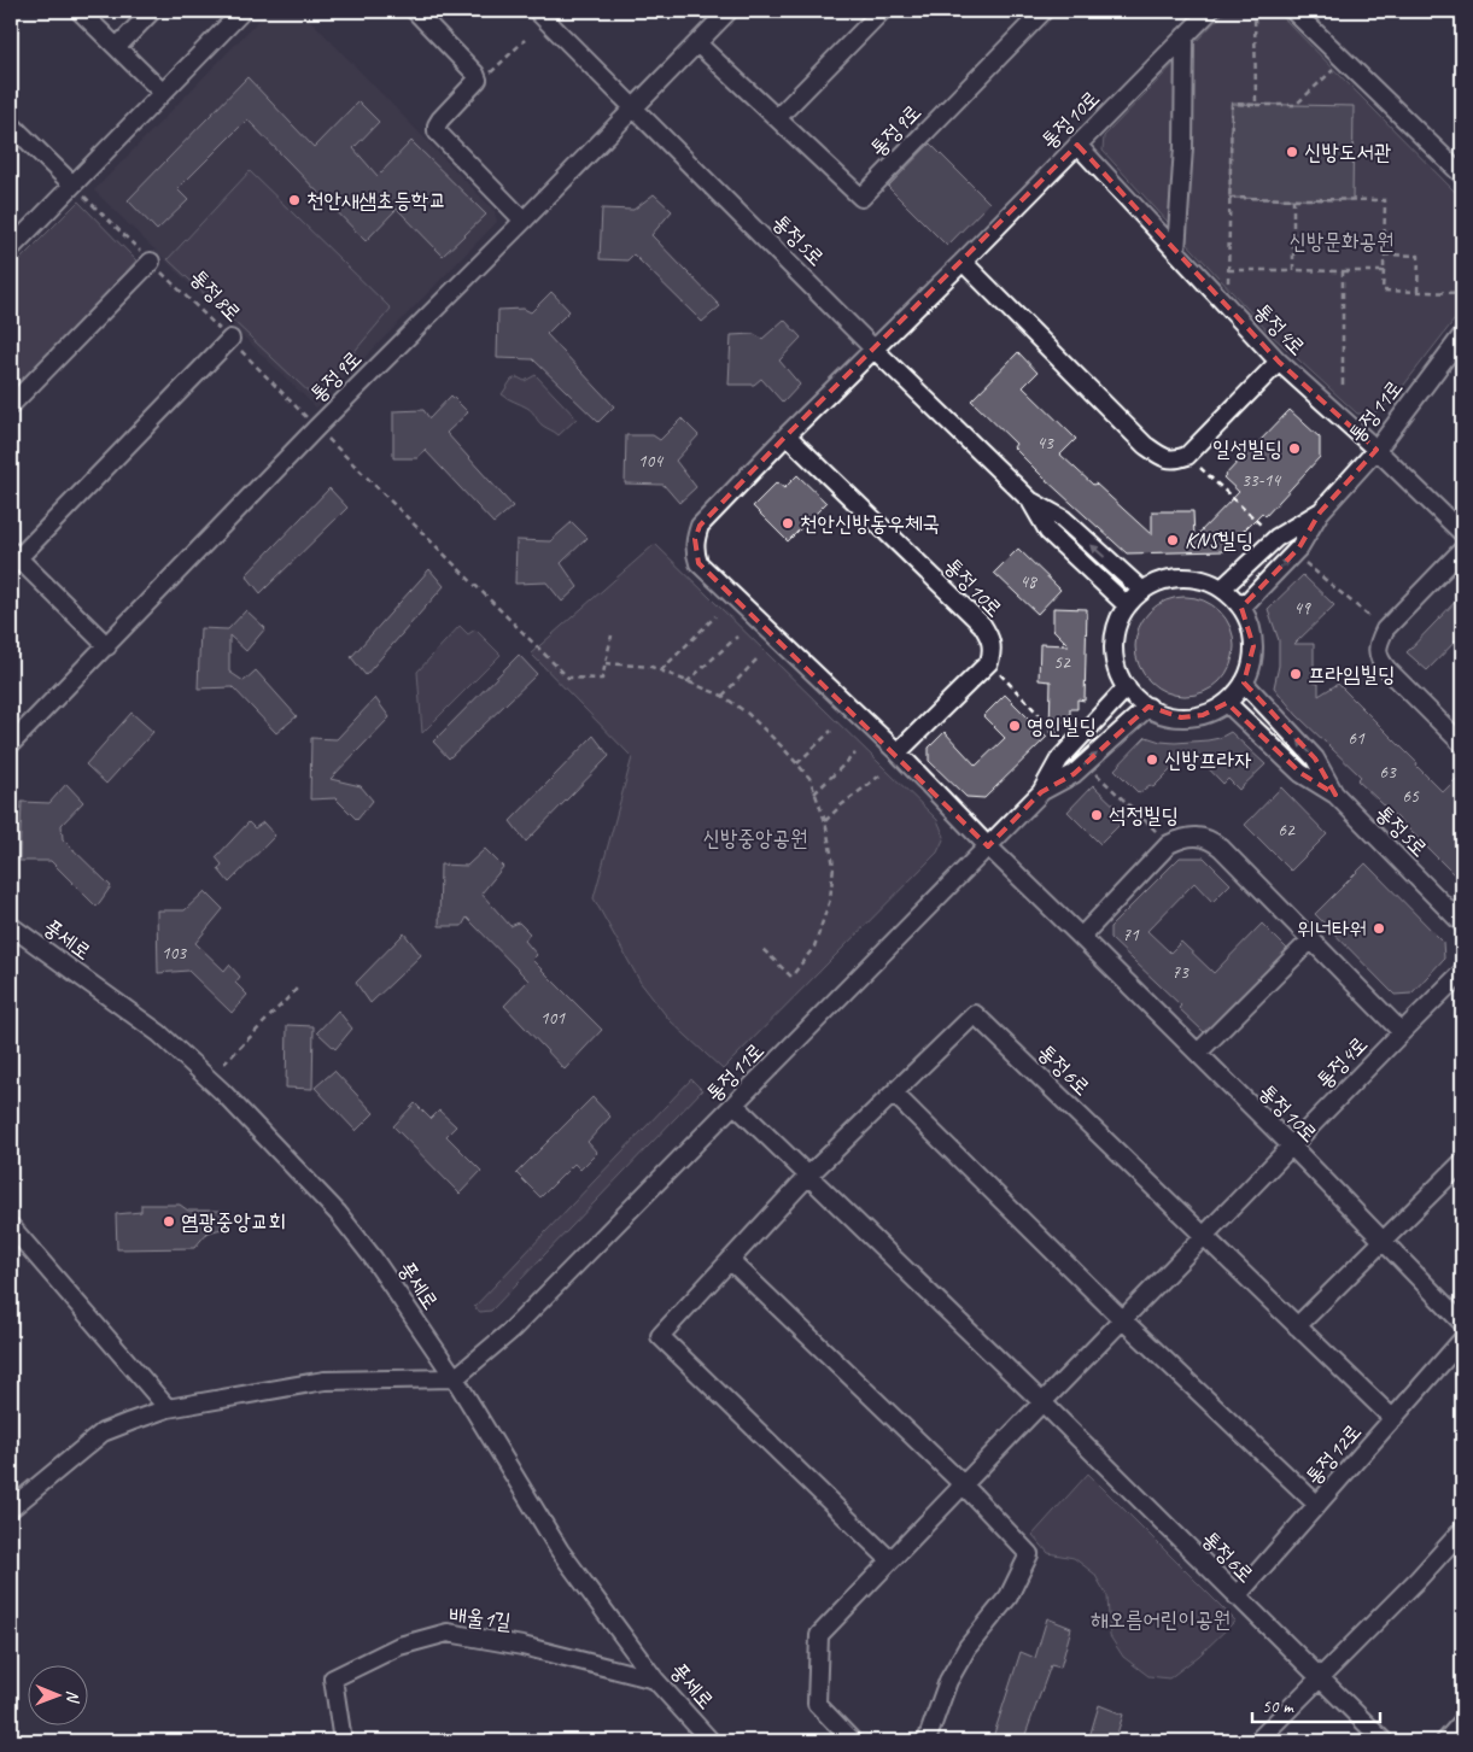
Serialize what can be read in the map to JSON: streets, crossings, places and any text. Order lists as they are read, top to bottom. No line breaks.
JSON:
{"streets":{"street":["통정10로","통정9로","통정5로","통정8로","통정4로","통정11로","풍세로","통정6로","통정12로","배울1길"]},"crossings":[["통정10로","통정5로"],["통정10로","통정4로"],["통정10로","통정11로"],["통정9로","통정5로"],["통정9로","통정8로"],["통정4로","통정11로"],["통정4로","통정6로"],["통정11로","풍세로"],["통정11로","통정6로"],["풍세로","배울1길"],["통정6로","통정12로"]],"parks":["신방문화공원","신방중앙공원","해오름어린이공원"],"places":["신방도서관","천안새샘초등학교","일성빌딩","천안신방동우체국","KNS빌딩","프라임빌딩","영인빌딩","신방프라자","석정빌딩","위너타워","염광중앙교회"],"house_numbers":["43","104","33-14","48","49","52","61","63","65","62","71","103","73","101"],"scale_bar":"50 m","north":"right"}
